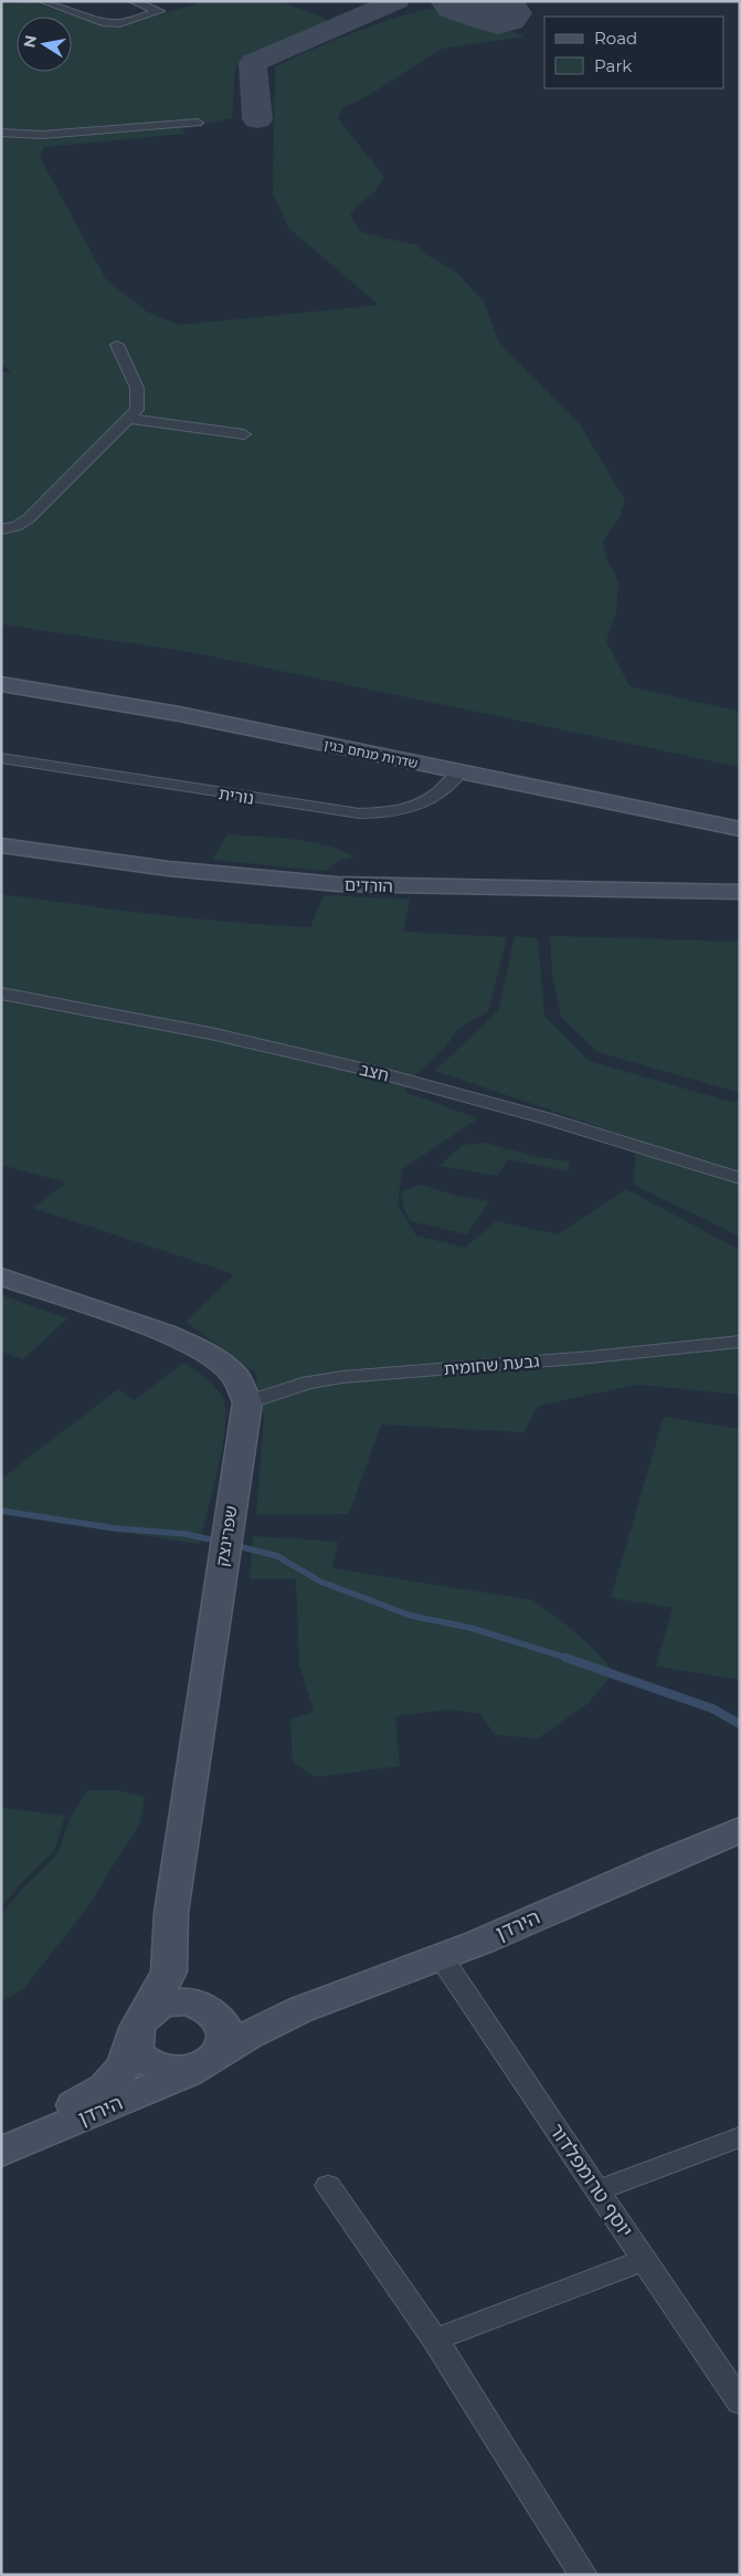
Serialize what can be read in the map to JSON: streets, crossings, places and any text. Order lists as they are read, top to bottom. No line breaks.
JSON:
{"streets":{"street":["שדרות מנחם בגין","נורית","הורדים","חצב","גבעת שחומית","שפרינצק","הירדן","יוסף טרומפלדור"]},"crossings":[["שדרות מנחם בגין","נורית"],["גבעת שחומית","שפרינצק"],["שפרינצק","הירדן"],["הירדן","יוסף טרומפלדור"]],"legend":["Road","Park"],"north":"left"}
